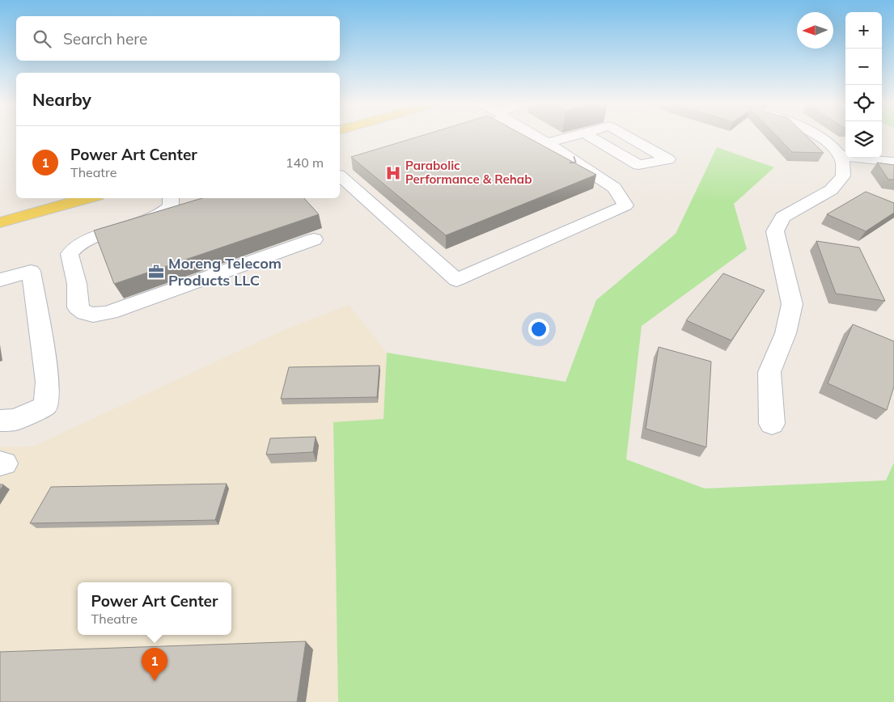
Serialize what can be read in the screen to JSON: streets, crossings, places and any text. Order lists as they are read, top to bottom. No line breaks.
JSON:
{"places":{"hospital":["Parabolic Performance & Rehab"],"office":["Moreng Telecom Products LLC"]},"north":"left","page":{"map_buttons":["+","−"],"search":"Search here","heading":"Nearby","list":[{"mark":"1","name":"Power Art Center","note":"Theatre","value":"140 m"}],"popup":["Power Art Center","Theatre"],"pins":"1"}}
